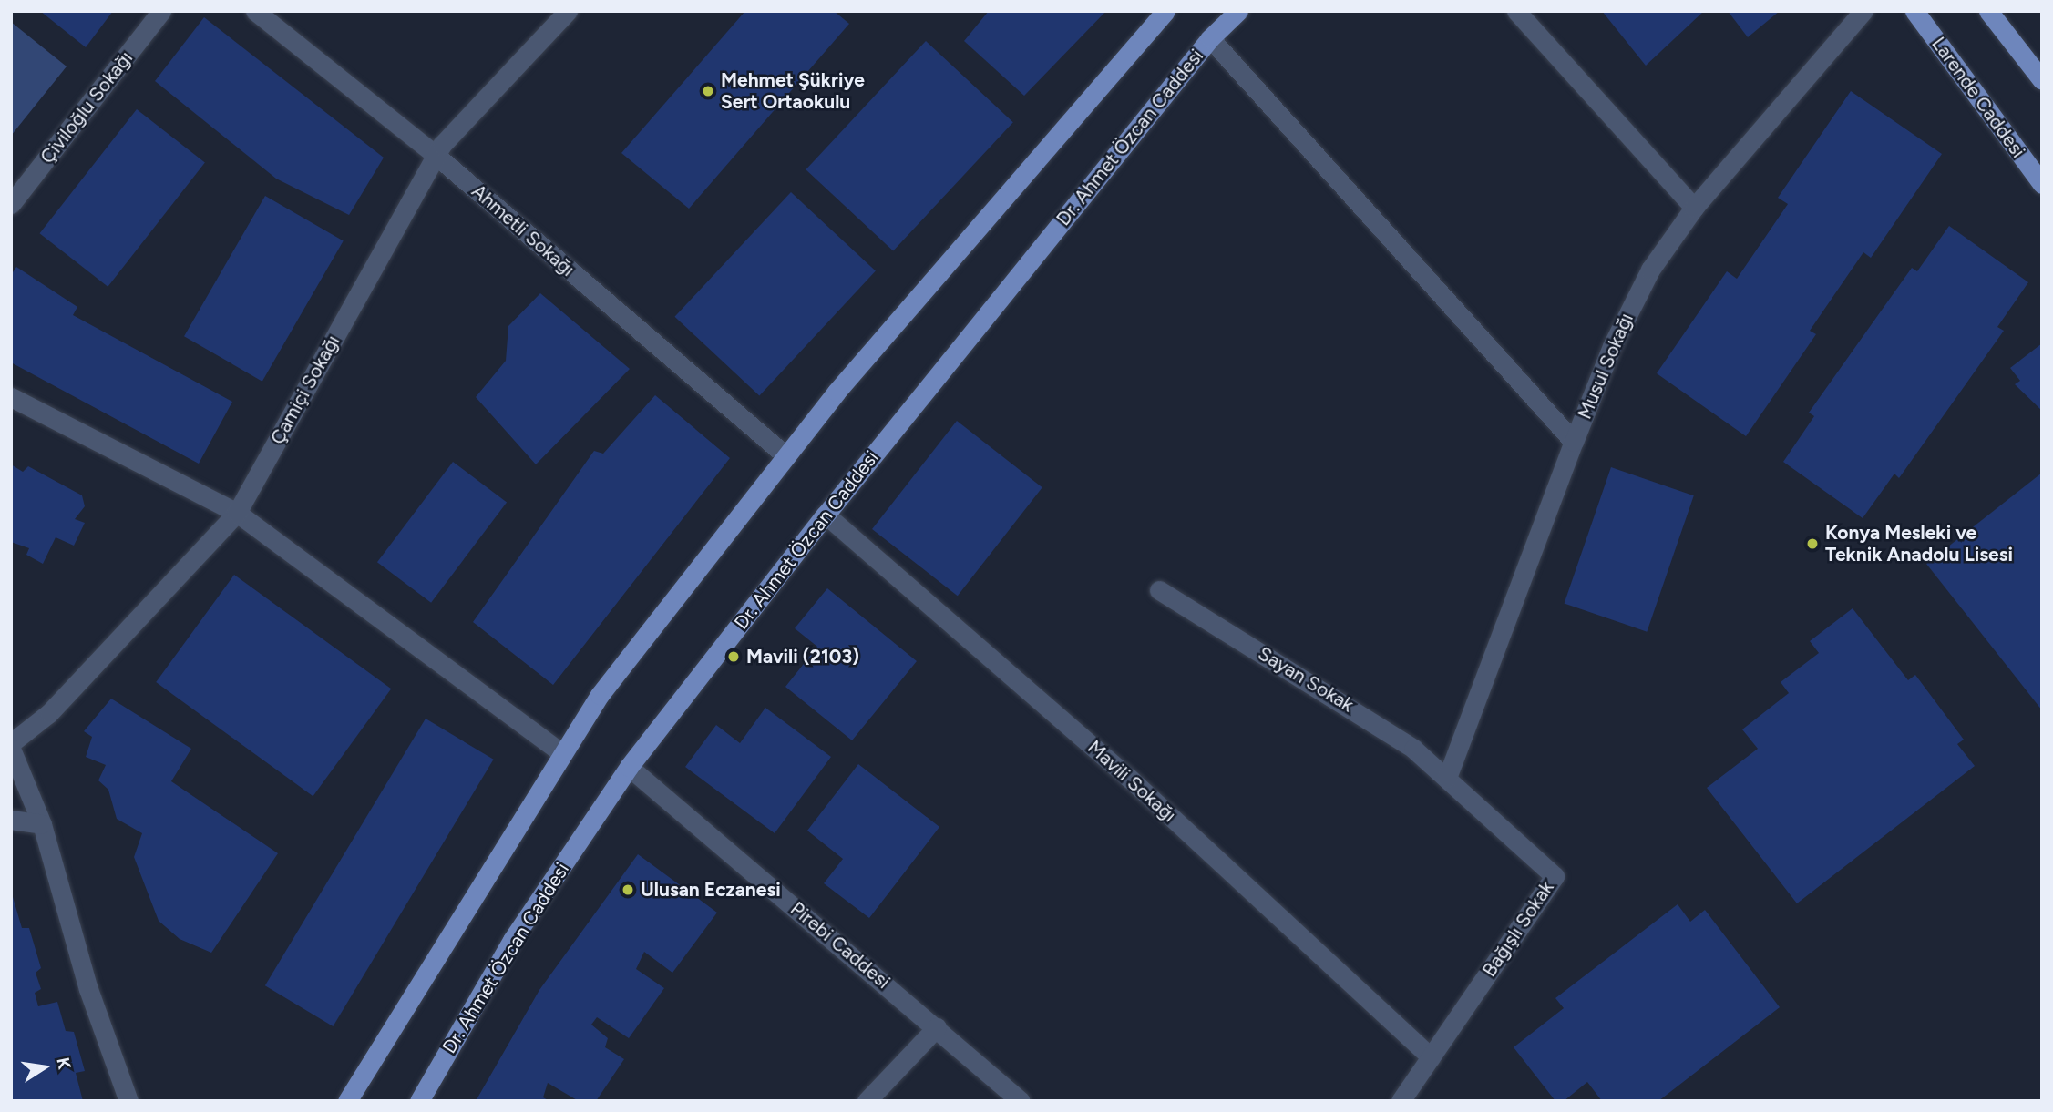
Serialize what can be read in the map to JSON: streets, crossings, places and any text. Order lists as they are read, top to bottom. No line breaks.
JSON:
{"streets":{"main road":["Larende Caddesi","Dr. Ahmet Özcan Caddesi"],"street":["Çiviloğlu Sokağı","Ahmetli Sokağı","Musul Sokağı","Çamiçi Sokağı","Sayan Sokak","Mavili Sokağı","Bağışlı Sokak","Pirebi Caddesi"]},"crossings":[["Dr. Ahmet Özcan Caddesi","Mavili Sokağı"],["Dr. Ahmet Özcan Caddesi","Pirebi Caddesi"],["Ahmetli Sokağı","Çamiçi Sokağı"],["Musul Sokağı","Sayan Sokak"],["Musul Sokağı","Bağışlı Sokak"],["Sayan Sokak","Bağışlı Sokak"],["Mavili Sokağı","Bağışlı Sokak"]],"places":["Mehmet Şükriye Sert Ortaokulu","Konya Mesleki ve Teknik Anadolu Lisesi","Mavili (2103)","Ulusan Eczanesi"],"north":"right"}
